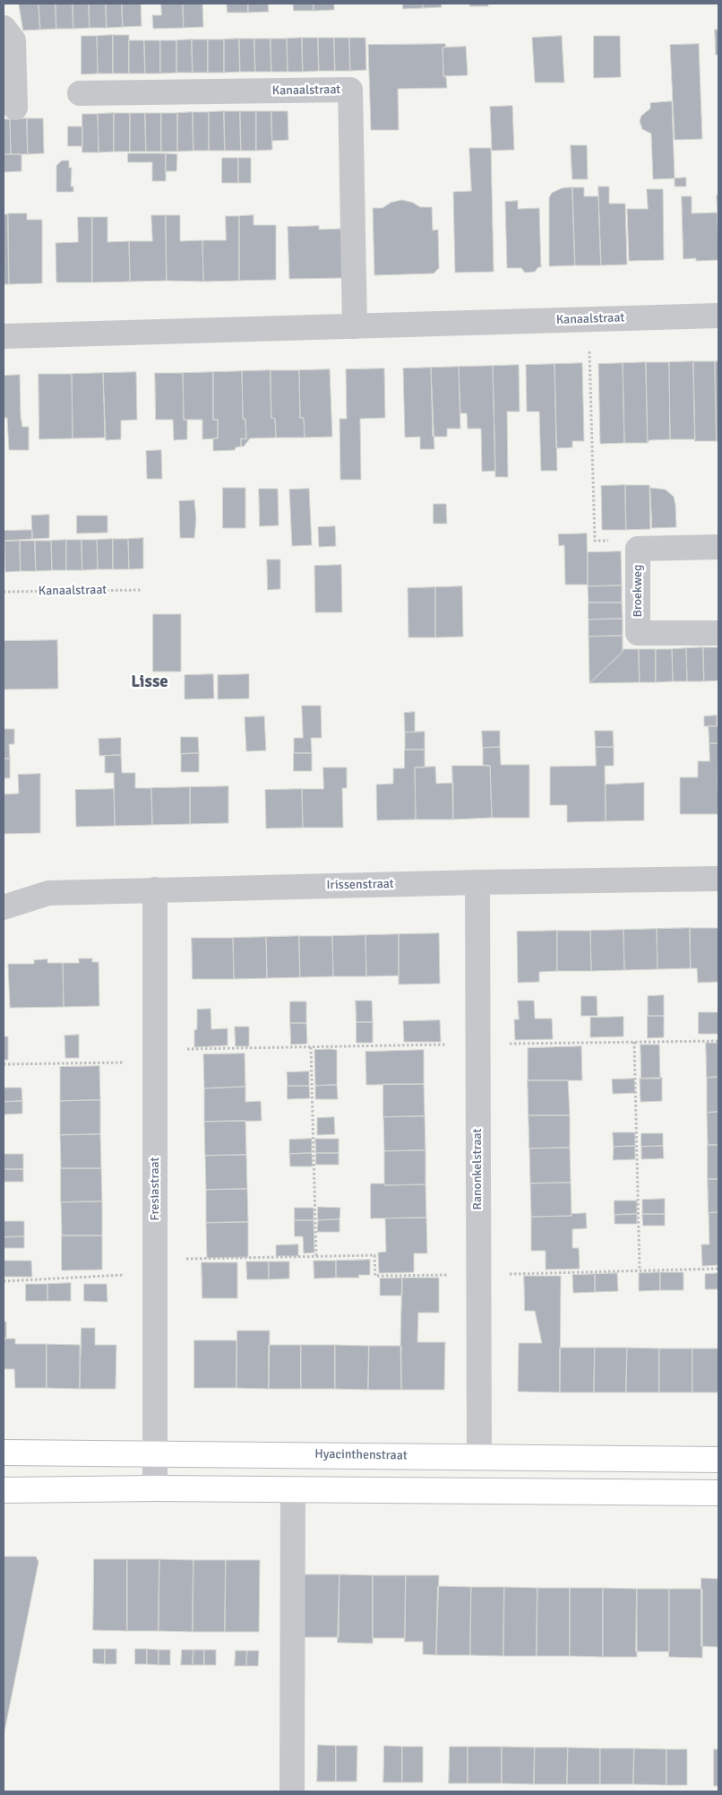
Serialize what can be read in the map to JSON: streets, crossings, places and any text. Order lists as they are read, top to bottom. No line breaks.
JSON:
{"streets":{"main road":["Hyacinthenstraat"],"street":["Kanaalstraat","Broekweg","Irissenstraat","Ranonkelstraat","Fresiastraat"]},"crossings":[["Irissenstraat","Ranonkelstraat"],["Irissenstraat","Fresiastraat"],["Ranonkelstraat","Hyacinthenstraat"],["Fresiastraat","Hyacinthenstraat"]],"districts":["Lisse"]}
